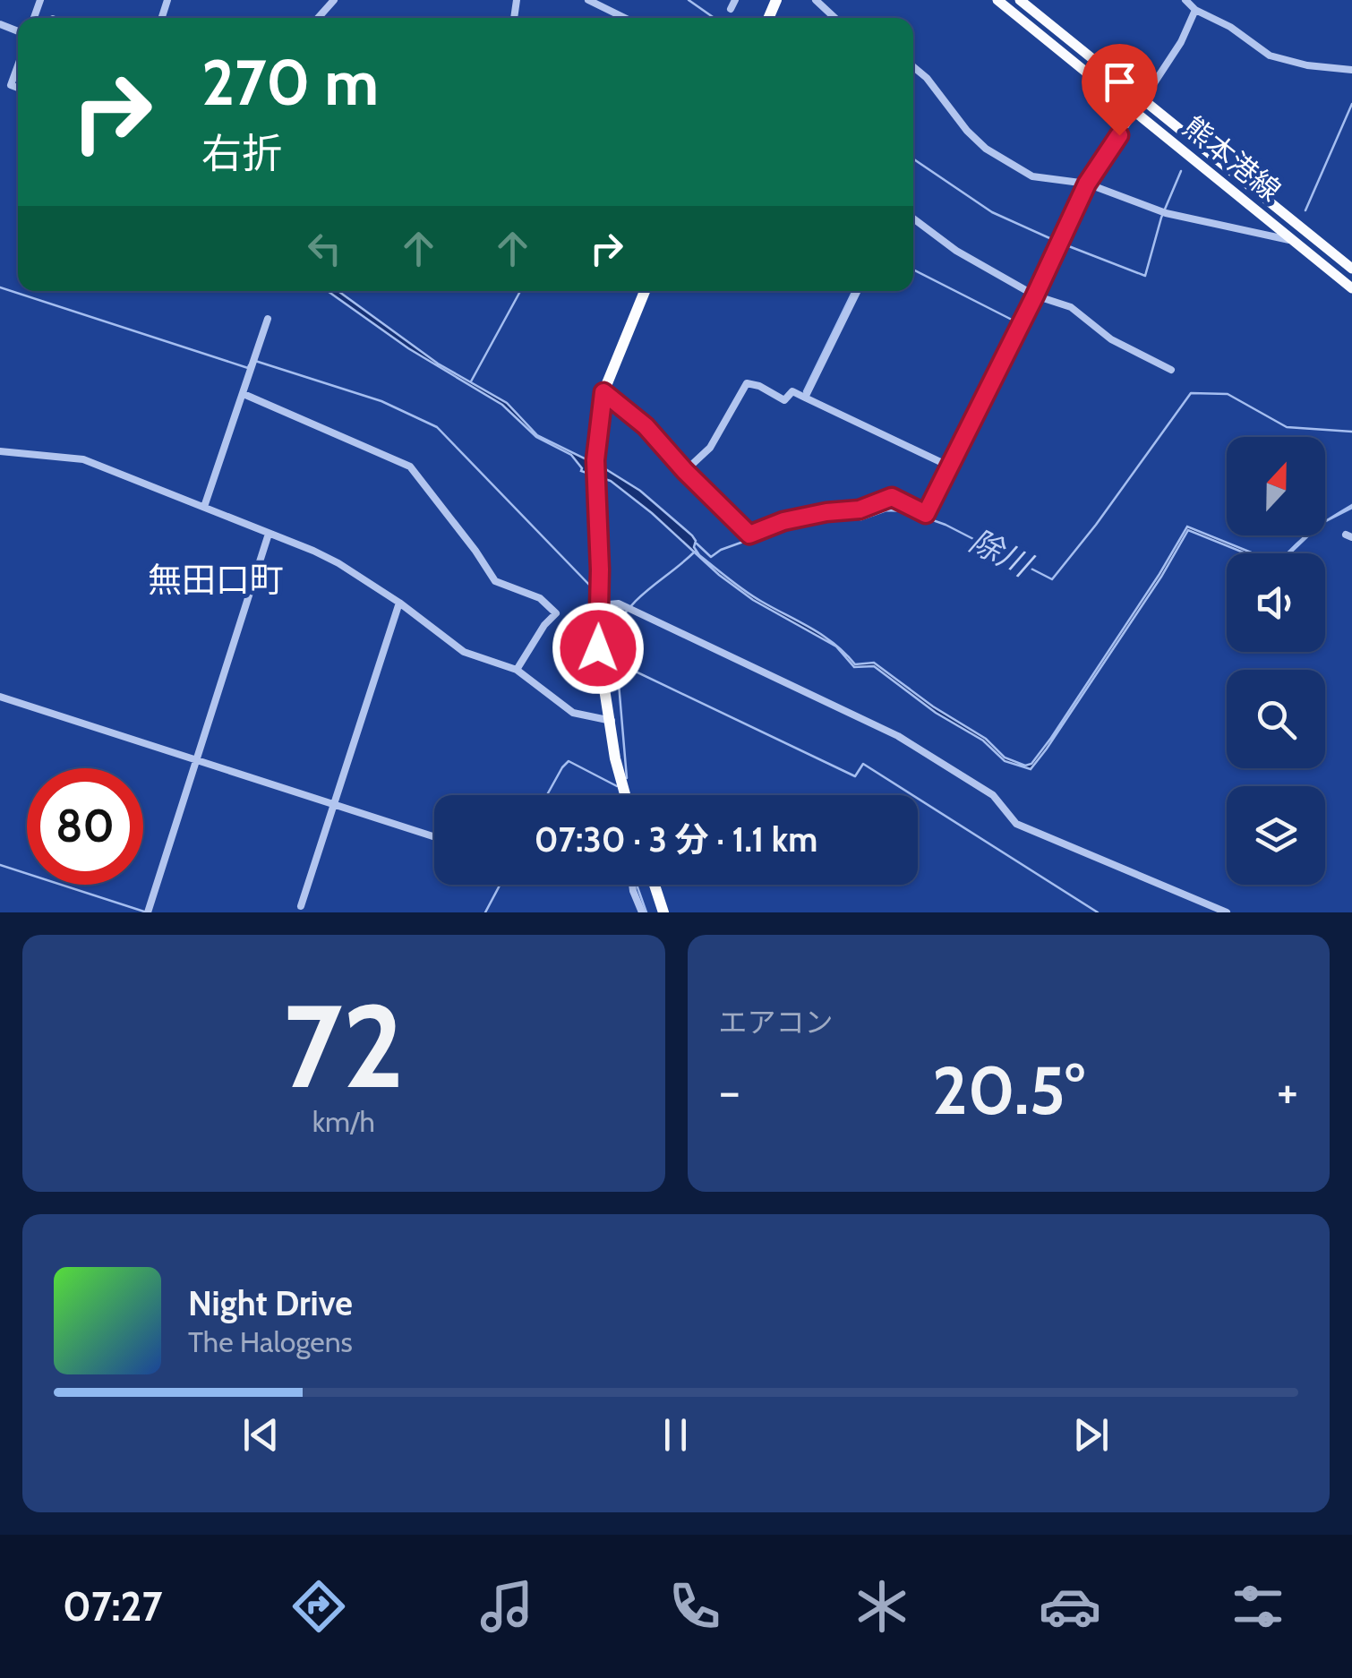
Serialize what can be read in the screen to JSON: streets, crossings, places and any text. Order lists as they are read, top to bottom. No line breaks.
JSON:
{"streets":{"main road":["熊本港線"]},"districts":["無田口町"],"water":["除川"],"north":"top","page":{"turn":["270 m","右折"],"limit":"80","trip":"07:30 · 3 分 · 1.1 km","tile":[["72","km/h"],"エアコン"],"heat":["−","20.5°","+"],"song":["Night Drive","The Halogens"],"tabs":"07:27"}}
